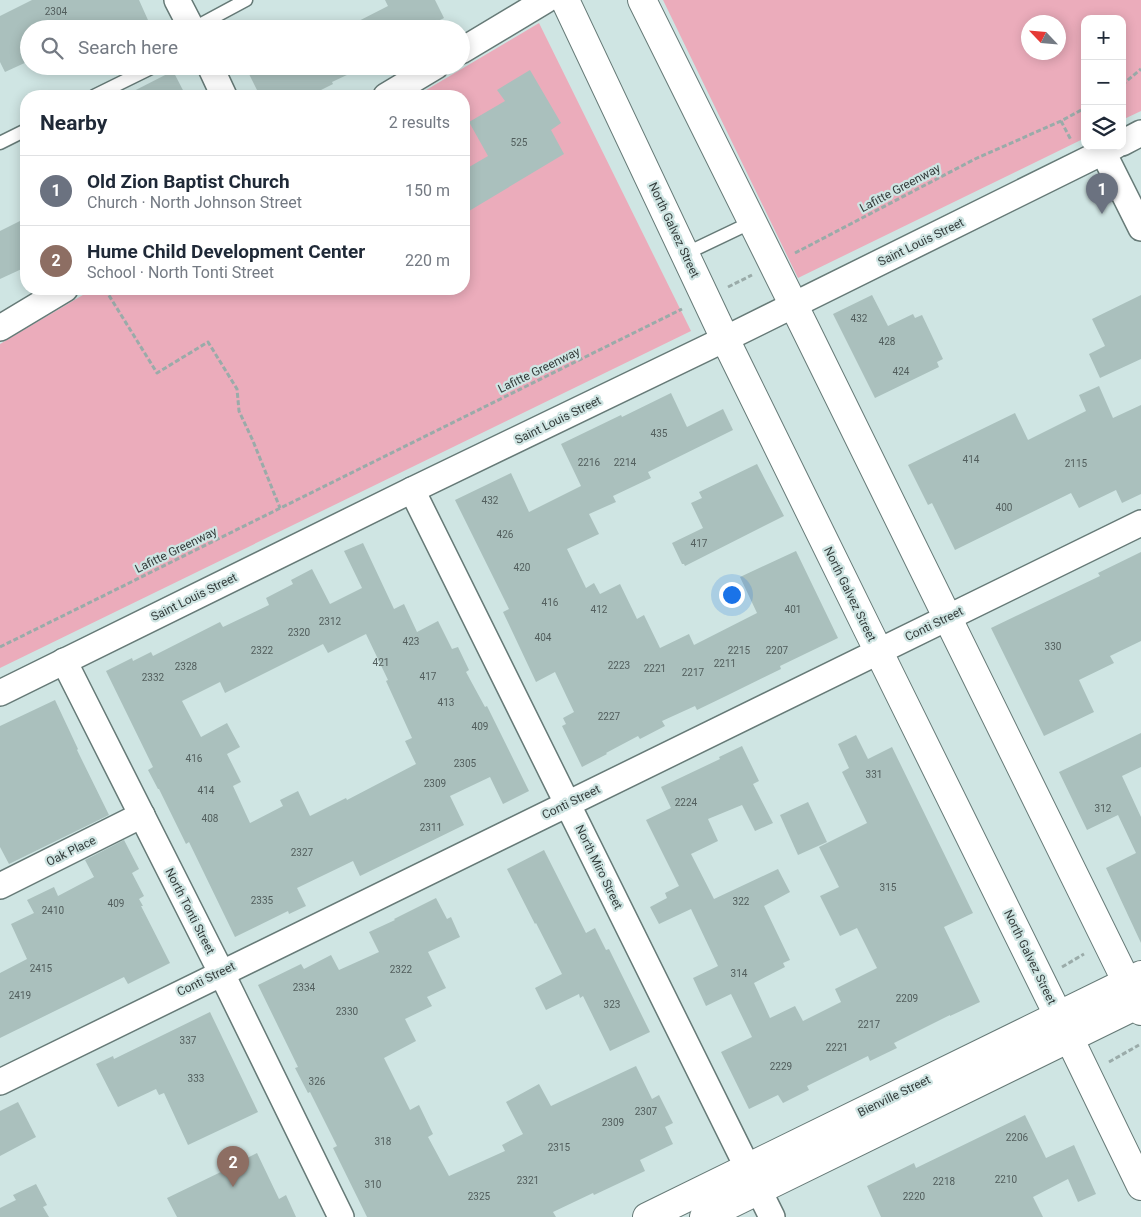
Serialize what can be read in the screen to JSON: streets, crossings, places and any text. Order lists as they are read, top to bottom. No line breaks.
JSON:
{"streets":{"street":["North Galvez Street","Saint Louis Street","Conti Street","Oak Place","North Miro Street","North Tonti Street","Bienville Street"],"path":["Lafitte Greenway"]},"crossings":[["Lafitte Greenway","North Galvez Street"],["North Galvez Street","Saint Louis Street"],["North Galvez Street","Conti Street"],["North Galvez Street","Bienville Street"],["Saint Louis Street","North Miro Street"],["Saint Louis Street","North Tonti Street"],["Conti Street","North Miro Street"],["Conti Street","North Tonti Street"],["Oak Place","North Tonti Street"],["North Miro Street","Bienville Street"]],"house_numbers":["2304","525","432","428","424","435","414","2216","2214","2115","432","400","426","417","420","416","412","401","2312","2320","404","423","330","2322","2215","2207","421","2211","2223","2328","2221","2217","417","2332","413","2227","409","416","2305","331","2309","414","2224","312","408","2311","2327","315","2335","322","409","2410","2415","2322","314","2334","2419","2209","323","2330","2217","337","2221","2229","333","326","2307","2309","2206","318","2315","2210","2321","2218","310","2325","2220"],"north":"top left","page":{"map_buttons":["+","−"],"search":"Search here","heading":["Nearby","2 results"],"list":[{"mark":"1","name":"Old Zion Baptist Church","note":"Church · North Johnson Street","value":"150 m"},{"mark":"2","name":"Hume Child Development Center","note":"School · North Tonti Street","value":"220 m"}],"pins":["1","2"]}}
